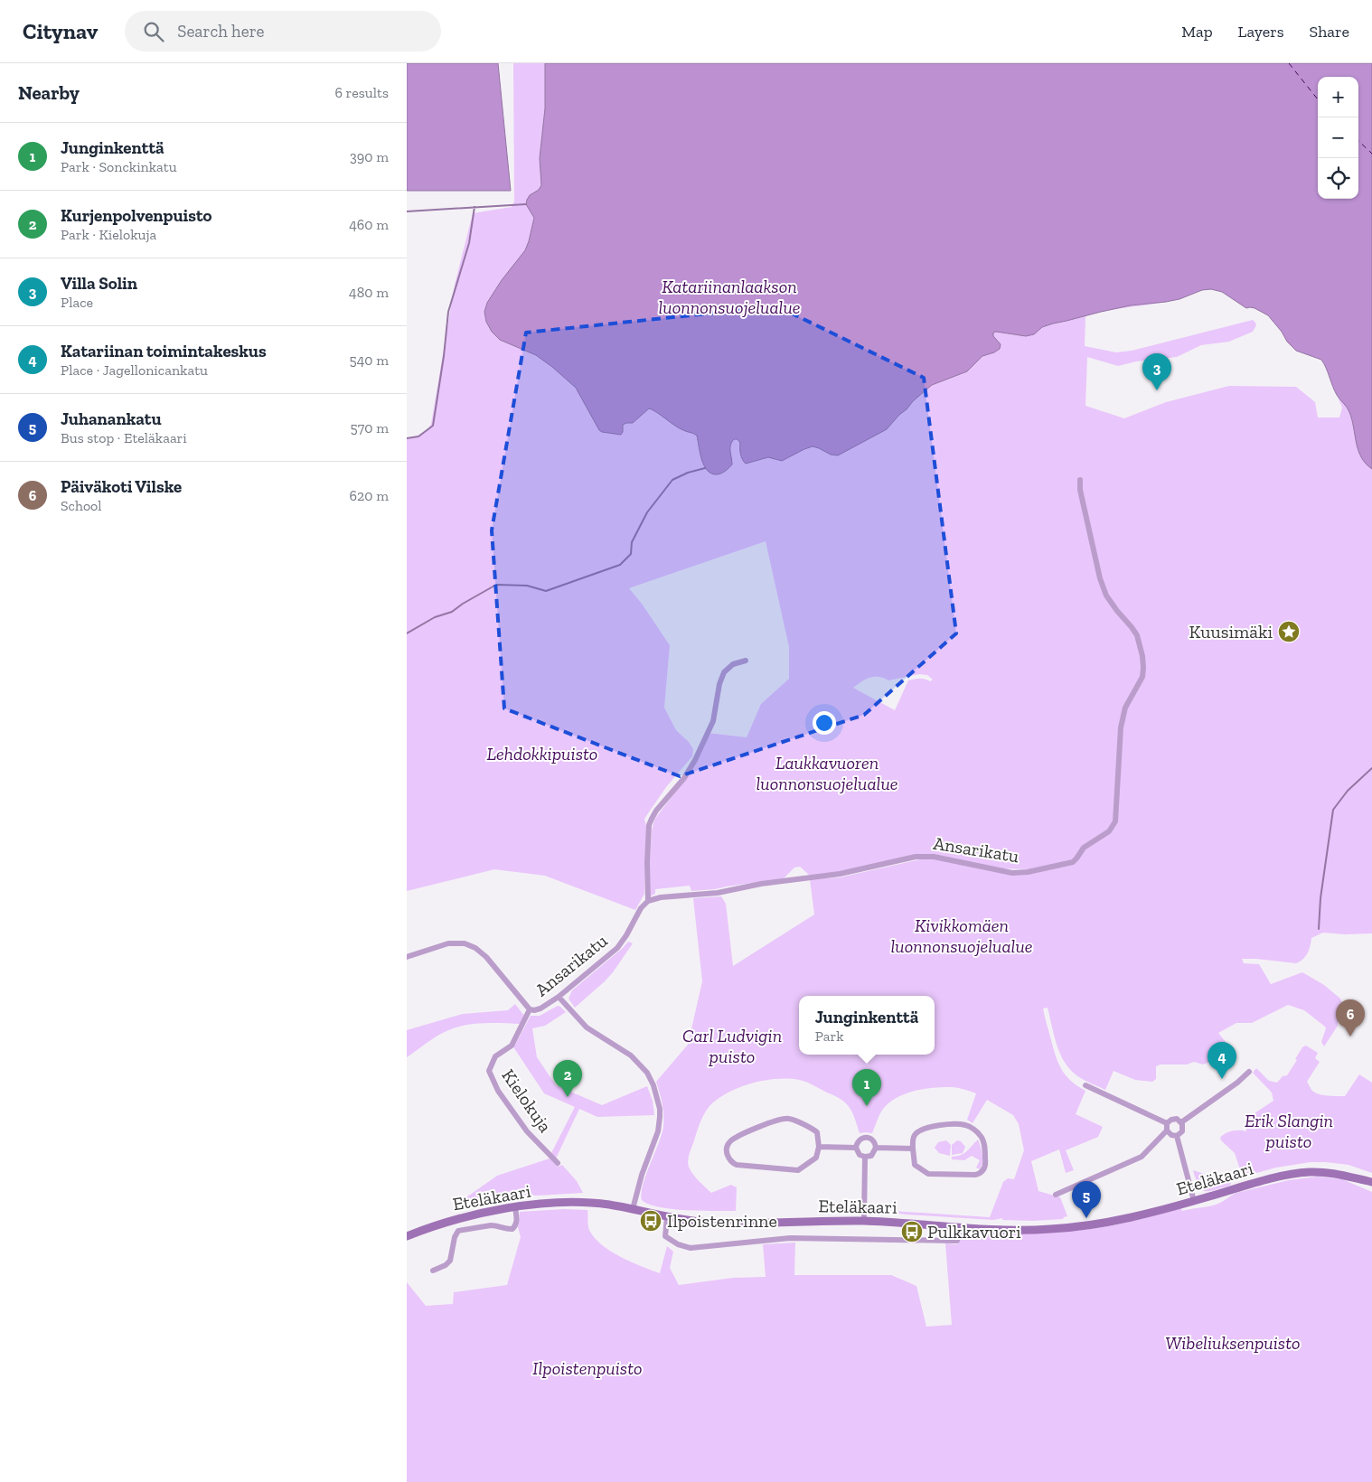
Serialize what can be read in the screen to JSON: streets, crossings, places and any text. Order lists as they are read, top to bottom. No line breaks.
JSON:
{"streets":{"main road":["Eteläkaari"],"street":["Ansarikatu","Kielokuja"]},"crossings":[["Ansarikatu","Kielokuja"]],"parks":["Katariinanlaakson luonnonsuojelualue","Lehdokkipuisto","Laukkavuoren luonnonsuojelualue","Kivikkomäen luonnonsuojelualue","Carl Ludvigin puisto","Erik Slangin puisto","Wibeliuksenpuisto","Ilpoistenpuisto"],"places":{"place":["Kuusimäki"],"bus stop":["Ilpoistenrinne","Pulkkavuori"]},"page":{"header":"Citynav","search":"Search here","nav":["Map","Layers","Share"],"heading":["Nearby","6 results"],"map_buttons":["+","−"],"list":[{"mark":"1","name":"Junginkenttä","note":"Park · Sonckinkatu","value":"390 m"},{"mark":"2","name":"Kurjenpolvenpuisto","note":"Park · Kielokuja","value":"460 m"},{"mark":"3","name":"Villa Solin","note":"Place","value":"480 m"},{"mark":"4","name":"Katariinan toimintakeskus","note":"Place · Jagellonicankatu","value":"540 m"},{"mark":"5","name":"Juhanankatu","note":"Bus stop · Eteläkaari","value":"570 m"},{"mark":"6","name":"Päiväkoti Vilske","note":"School","value":"620 m"}],"pins":["3","6","4","2","1","5"],"popup":["Junginkenttä","Park"]}}
